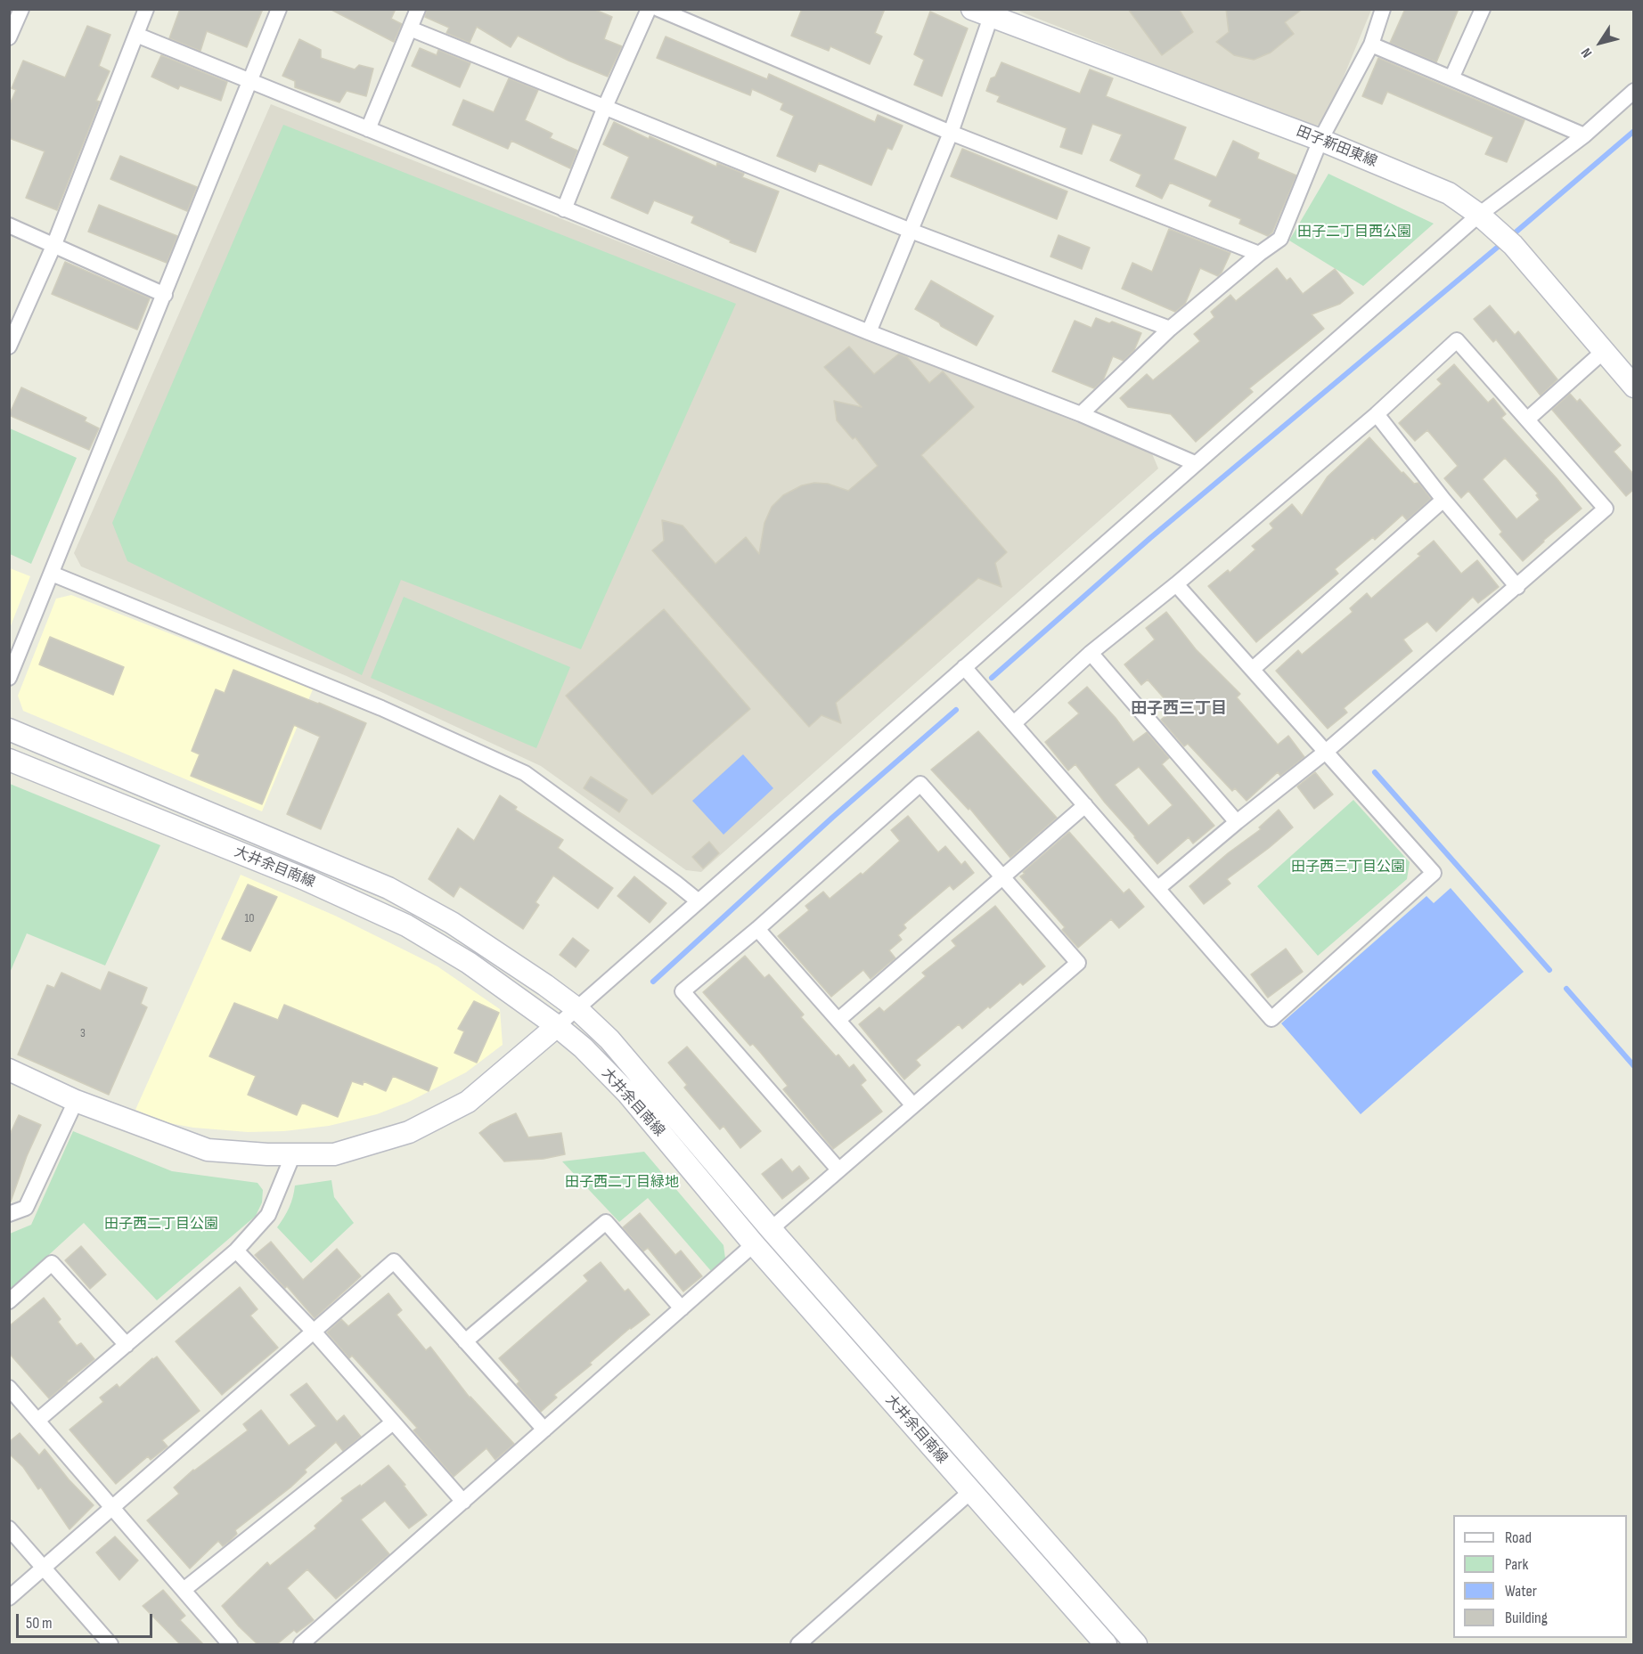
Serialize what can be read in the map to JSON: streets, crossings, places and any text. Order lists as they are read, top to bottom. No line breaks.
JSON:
{"streets":{"street":["田子新田東線","大井余目南線"]},"districts":["田子西三丁目"],"parks":["田子二丁目西公園","田子西三丁目公園","田子西二丁目緑地","田子西二丁目公園"],"house_numbers":["10","3"],"legend":["Road","Park","Water","Building"],"scale_bar":"50 m","north":"bottom left"}
